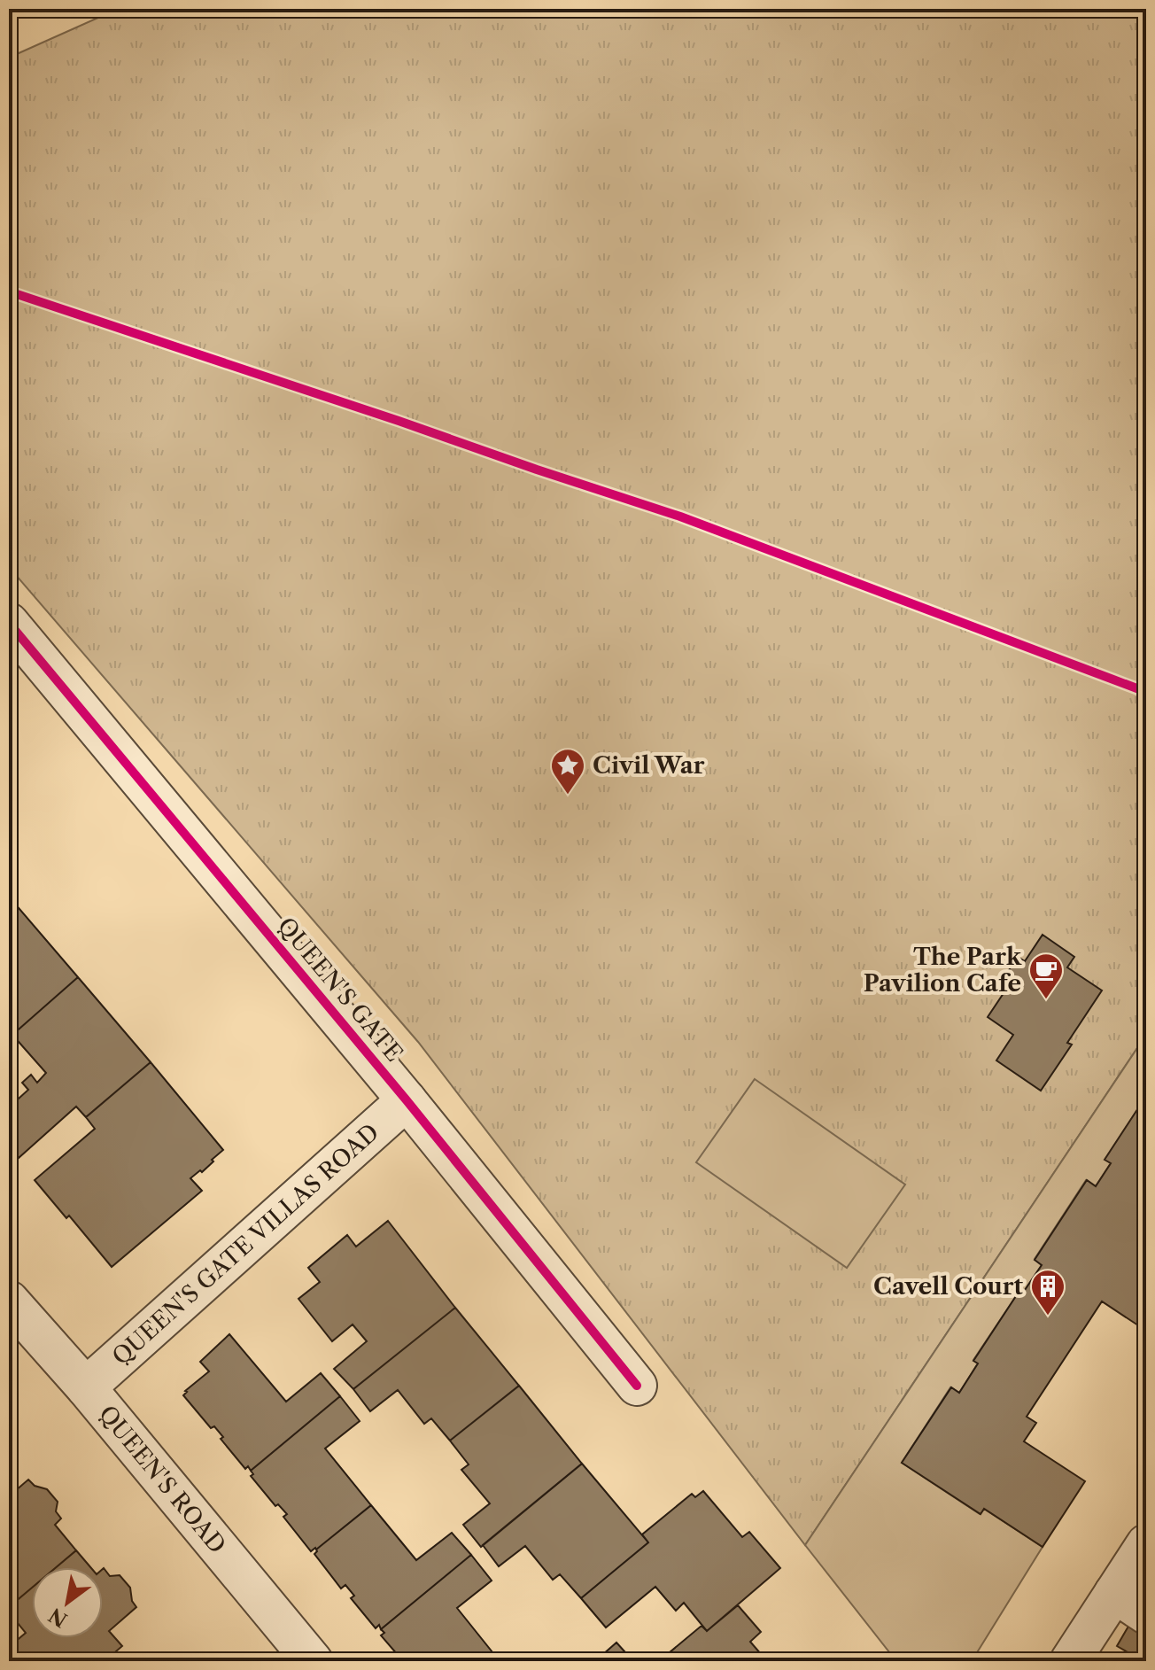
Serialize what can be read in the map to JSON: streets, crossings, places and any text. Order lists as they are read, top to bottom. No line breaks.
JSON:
{"streets":{"street":["QUEEN'S GATE","QUEEN'S GATE VILLAS ROAD","QUEEN'S ROAD"]},"crossings":[["QUEEN'S GATE","QUEEN'S GATE VILLAS ROAD"],["QUEEN'S GATE VILLAS ROAD","QUEEN'S ROAD"]],"places":{"place":["Civil War"],"cafe":["The Park Pavilion Cafe"],"building":["Cavell Court"]},"north":"bottom left"}
